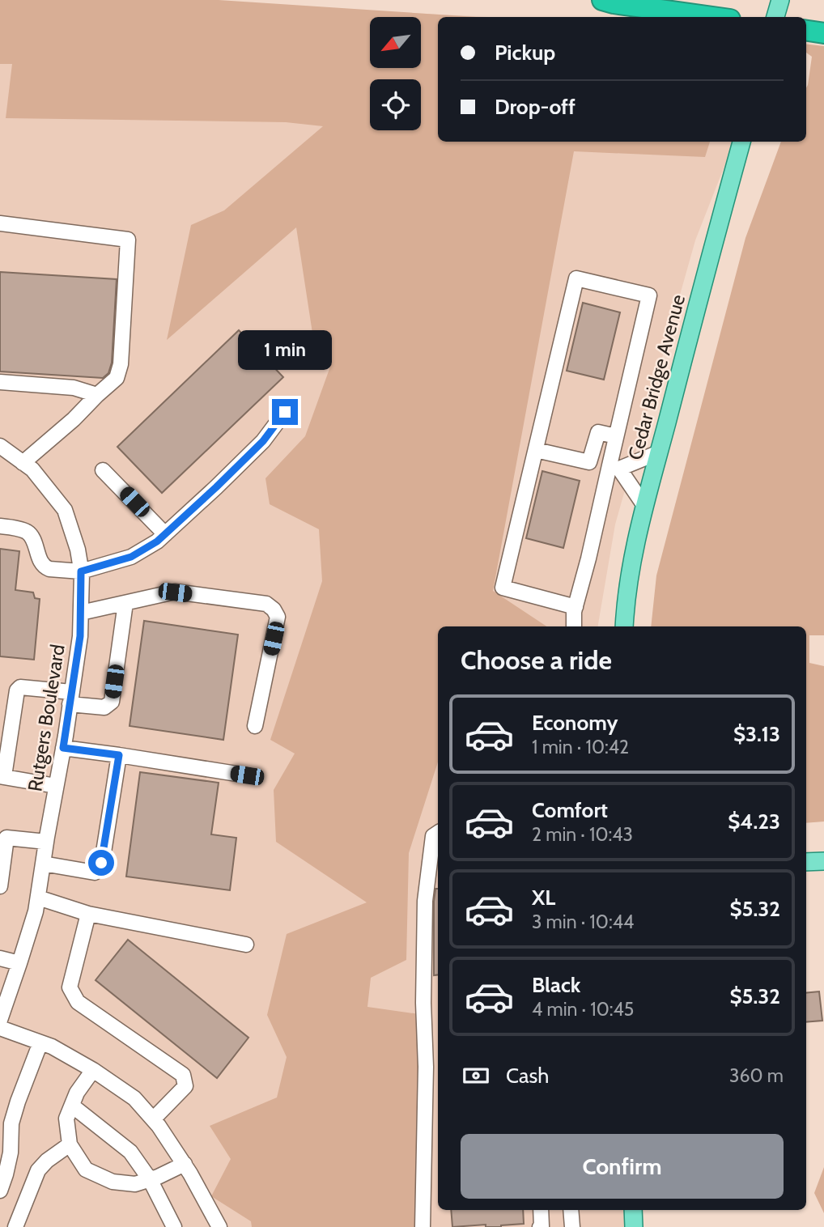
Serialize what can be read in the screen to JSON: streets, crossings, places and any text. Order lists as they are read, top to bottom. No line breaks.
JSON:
{"streets":{"main road":["Cedar Bridge Avenue"],"street":["Rutgers Boulevard"]},"north":"bottom left","page":{"banner":["Pickup","Drop-off"],"bubble":"1 min","heading":"Choose a ride","list":[{"name":"Economy","note":"1 min · 10:42","value":"$3.13"},{"name":"Comfort","note":"2 min · 10:43","value":"$4.23"},{"name":"XL","note":"3 min · 10:44","value":"$5.32"},{"name":"Black","note":"4 min · 10:45","value":"$5.32"}],"pay":["Cash","360 m"],"buttons":"Confirm"}}
